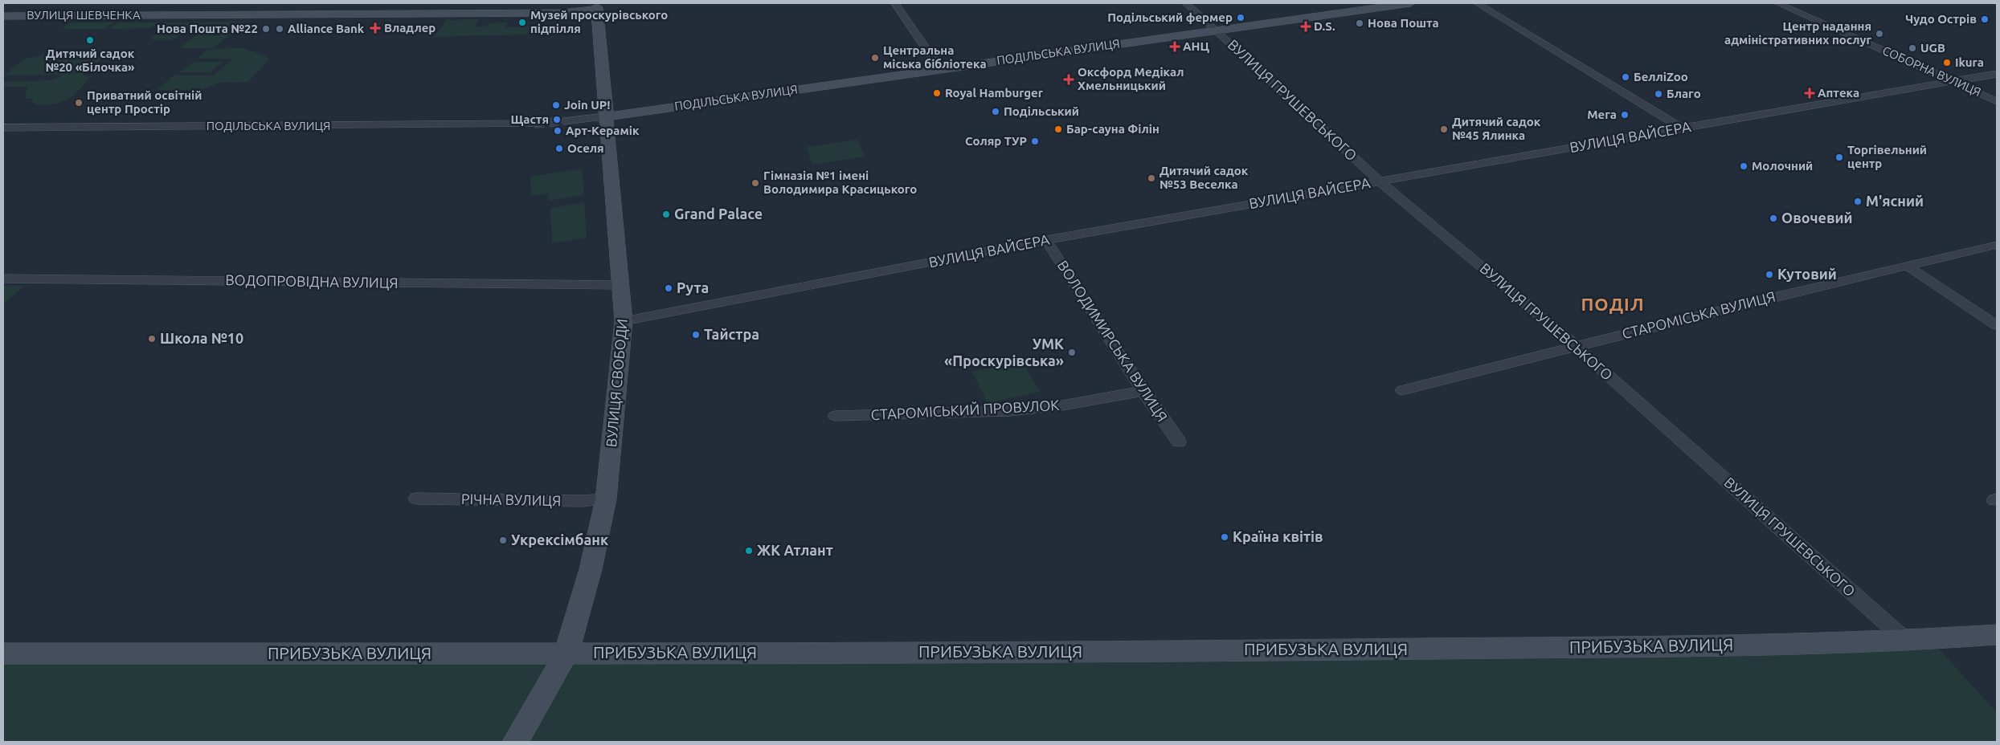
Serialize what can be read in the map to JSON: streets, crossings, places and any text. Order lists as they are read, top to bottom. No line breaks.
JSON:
{"streets":{"street":["ВУЛИЦЯ ШЕВЧЕНКА","ПОДІЛЬСЬКА ВУЛИЦЯ","СОБОРНА ВУЛИЦЯ","ВУЛИЦЯ ГРУШЕВСЬКОГО","ВУЛИЦЯ ВАЙСЕРА","ВОДОПРОВІДНА ВУЛИЦЯ","СТАРОМІСЬКА ВУЛИЦЯ","ВОЛОДИМИРСЬКА ВУЛИЦЯ","ВУЛИЦЯ СВОБОДИ","СТАРОМІСЬКИЙ ПРОВУЛОК","РІЧНА ВУЛИЦЯ","ПРИБУЗЬКА ВУЛИЦЯ"]},"crossings":[["ВУЛИЦЯ ШЕВЧЕНКА","ВУЛИЦЯ СВОБОДИ"],["ПОДІЛЬСЬКА ВУЛИЦЯ","ВУЛИЦЯ ГРУШЕВСЬКОГО"],["ПОДІЛЬСЬКА ВУЛИЦЯ","ВУЛИЦЯ СВОБОДИ"],["СОБОРНА ВУЛИЦЯ","ВУЛИЦЯ ВАЙСЕРА"],["ВУЛИЦЯ ГРУШЕВСЬКОГО","ВУЛИЦЯ ВАЙСЕРА"],["ВУЛИЦЯ ГРУШЕВСЬКОГО","СТАРОМІСЬКА ВУЛИЦЯ"],["ВУЛИЦЯ ГРУШЕВСЬКОГО","ПРИБУЗЬКА ВУЛИЦЯ"],["ВУЛИЦЯ ВАЙСЕРА","ВОЛОДИМИРСЬКА ВУЛИЦЯ"],["ВУЛИЦЯ ВАЙСЕРА","ВУЛИЦЯ СВОБОДИ"],["ВОДОПРОВІДНА ВУЛИЦЯ","ВУЛИЦЯ СВОБОДИ"],["ВОЛОДИМИРСЬКА ВУЛИЦЯ","СТАРОМІСЬКИЙ ПРОВУЛОК"],["ВУЛИЦЯ СВОБОДИ","РІЧНА ВУЛИЦЯ"],["ВУЛИЦЯ СВОБОДИ","ПРИБУЗЬКА ВУЛИЦЯ"]],"districts":["ПОДІЛ"],"places":{"other":["Подільський фермер","Чудо Острів","Музей проскурівського підпілля","Нова Пошта","Нова Пошта №22","Alliance Bank","Центр надання адміністративних послуг","Дитячий садок №20 «Білочка»","UGB","Центральна міська бібліотека","Ikura","БелліZoo","Royal Hamburger","Благо","Приватний освітній центр Простір","Join UP!","Подільський","Мега","Щастя","Бар-сауна Філін","Дитячий садок №45 Ялинка","Арт-Керамік","Соляр ТУР","Оселя","Торгівельний центр","Молочний","Дитячий садок №53 Веселка","Гімназія №1 імені Володимира Красицького","М'ясний","Grand Palace","Овочевий","Кутовий","Рута","Тайстра","Школа №10","УМК «Проскурівська»","Країна квітів","Укрексімбанк","ЖК Атлант"],"health":["D.S.","Владлер","АНЦ","Оксфорд Медікал Хмельницький","Аптека"]}}
